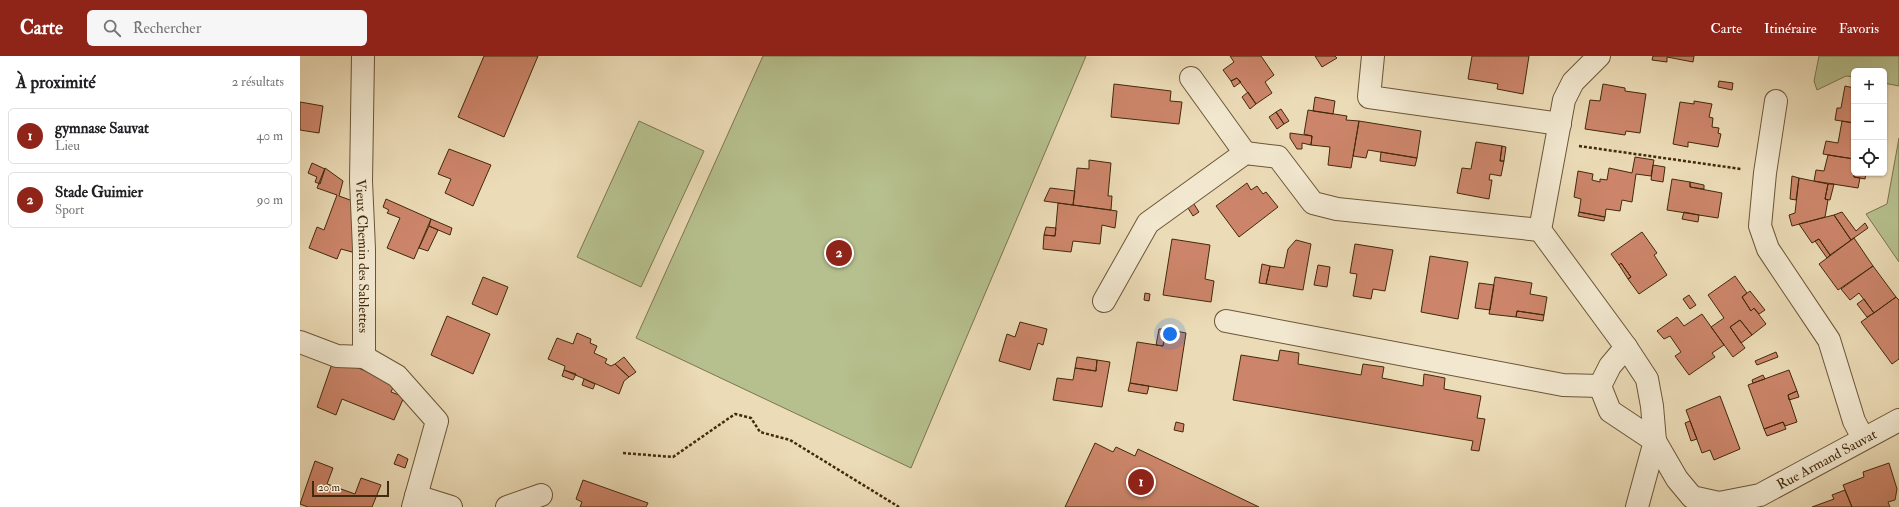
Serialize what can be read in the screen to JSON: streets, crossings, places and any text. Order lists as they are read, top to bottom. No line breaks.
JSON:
{"streets":{"street":["Vieux Chemin des Sablettes","Rue Armand Sauvat"]},"scale_bar":"20 m","page":{"header":"Carte","search":"Rechercher","nav":["Carte","Itinéraire","Favoris"],"heading":["À proximité","2 résultats"],"map_buttons":["+","−"],"list":[{"mark":"1","name":"gymnase Sauvat","note":"Lieu","value":"40 m"},{"mark":"2","name":"Stade Guimier","note":"Sport","value":"90 m"}],"pins":["2","1"],"scale":"20 m"}}
